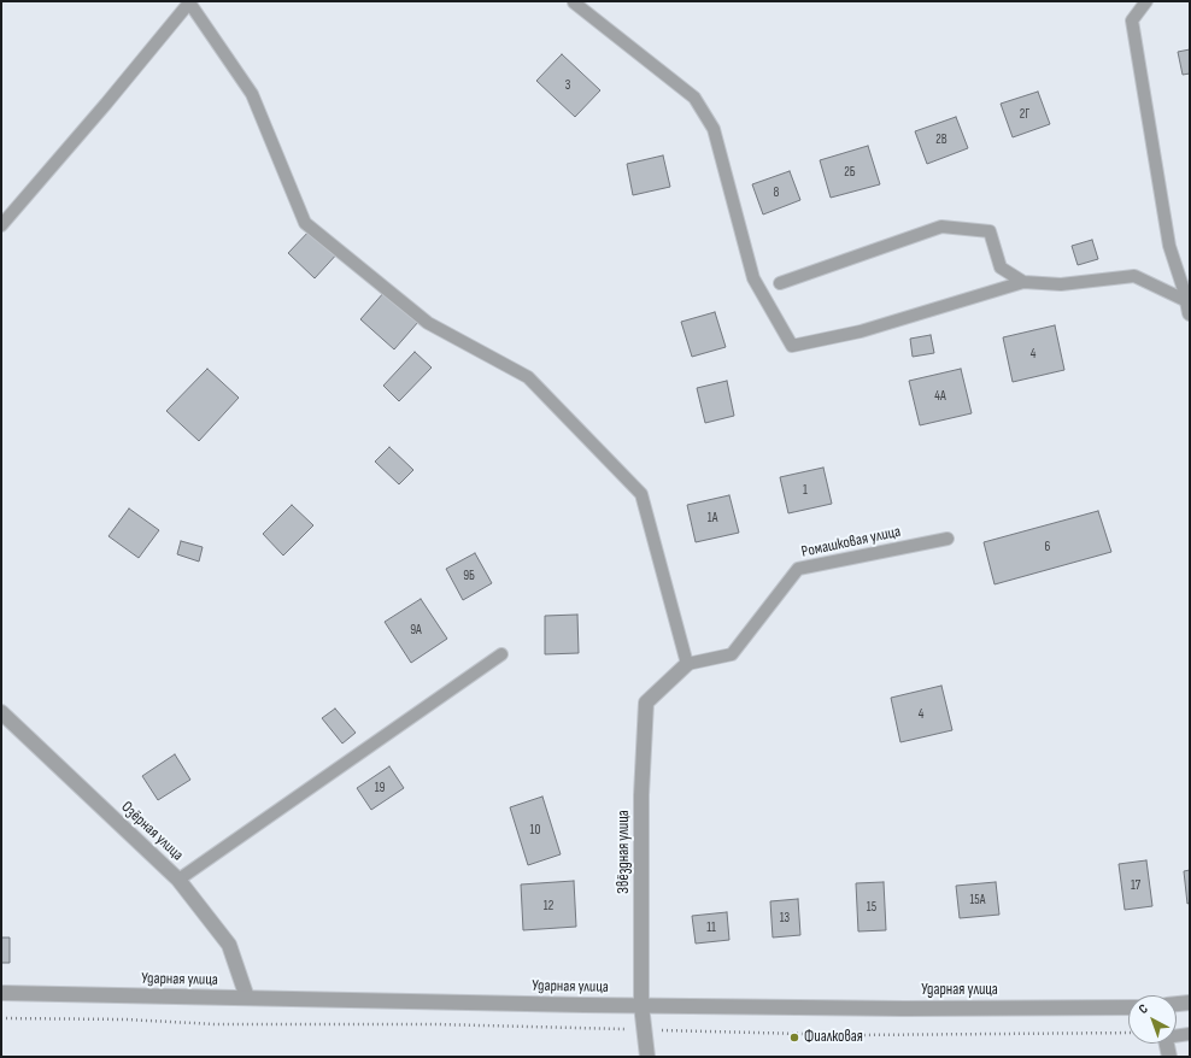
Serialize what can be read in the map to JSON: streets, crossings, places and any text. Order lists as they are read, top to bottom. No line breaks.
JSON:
{"streets":{"street":["Озёрная улица","Звёздная улица","Ударная улица"],"lane":["Ромашковая улица"]},"crossings":[["Ромашковая улица","Звёздная улица"],["Озёрная улица","Ударная улица"],["Звёздная улица","Ударная улица"]],"places":["Фиалковая"],"house_numbers":["3","2Г","2В","2Б","8","4","4А","1","1А","6","9Б","9А","4","19","10","17","15А","12","15","13","11"],"north":"top left"}
